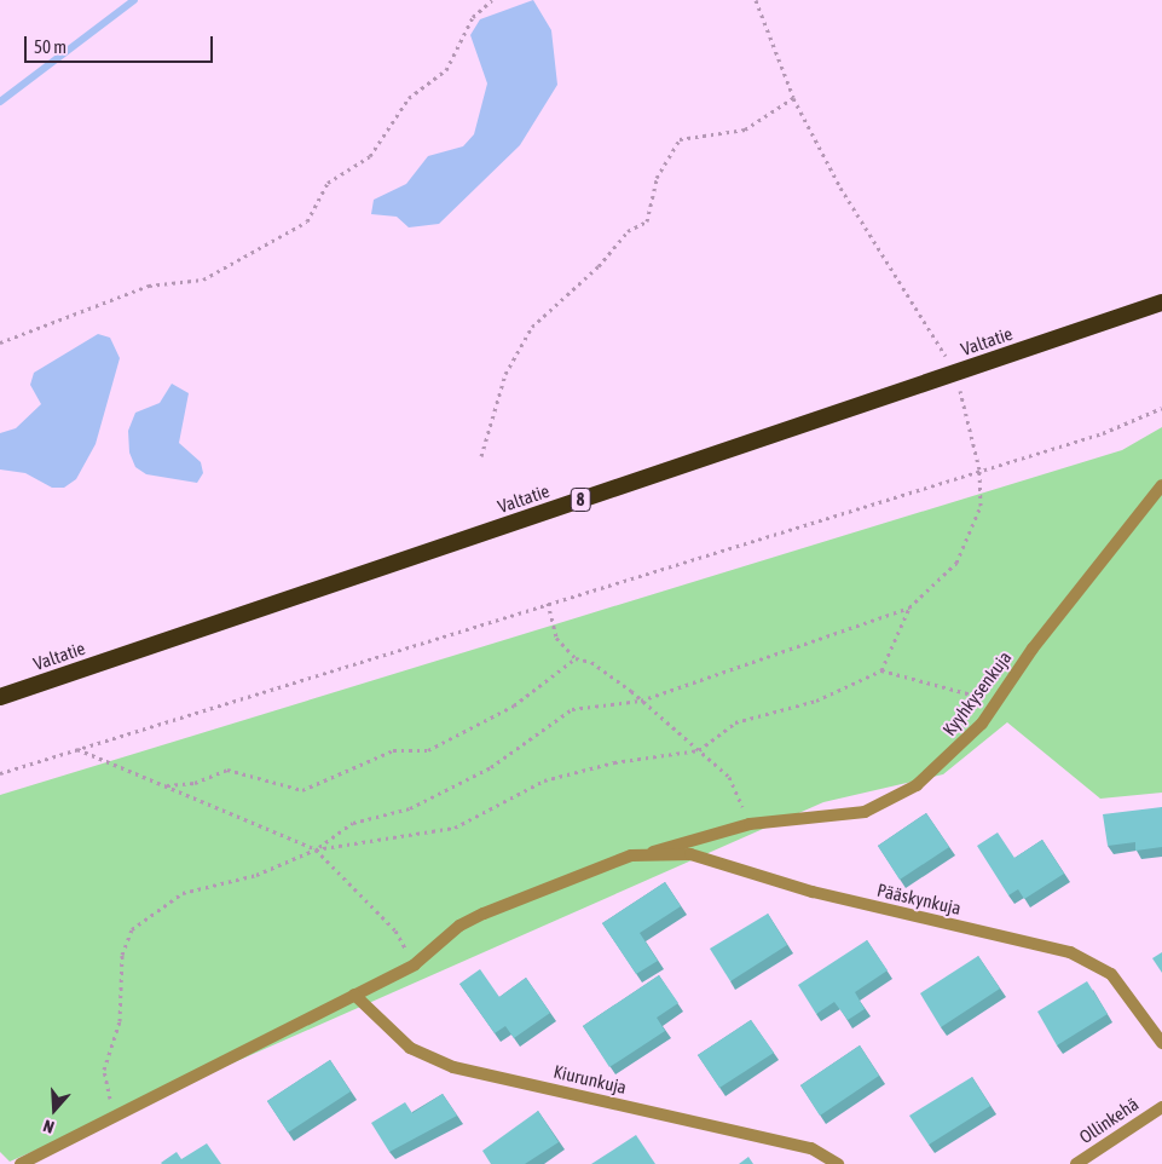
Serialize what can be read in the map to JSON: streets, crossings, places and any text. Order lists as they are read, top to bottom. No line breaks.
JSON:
{"streets":{"highway":["Valtatie","8"],"street":["Kyyhkysenkuja","Pääskynkuja","Kiurunkuja","Ollinkehä"]},"crossings":[["Kyyhkysenkuja","Pääskynkuja"],["Pääskynkuja","Kiurunkuja"]],"scale_bar":"50 m","north":"bottom"}
